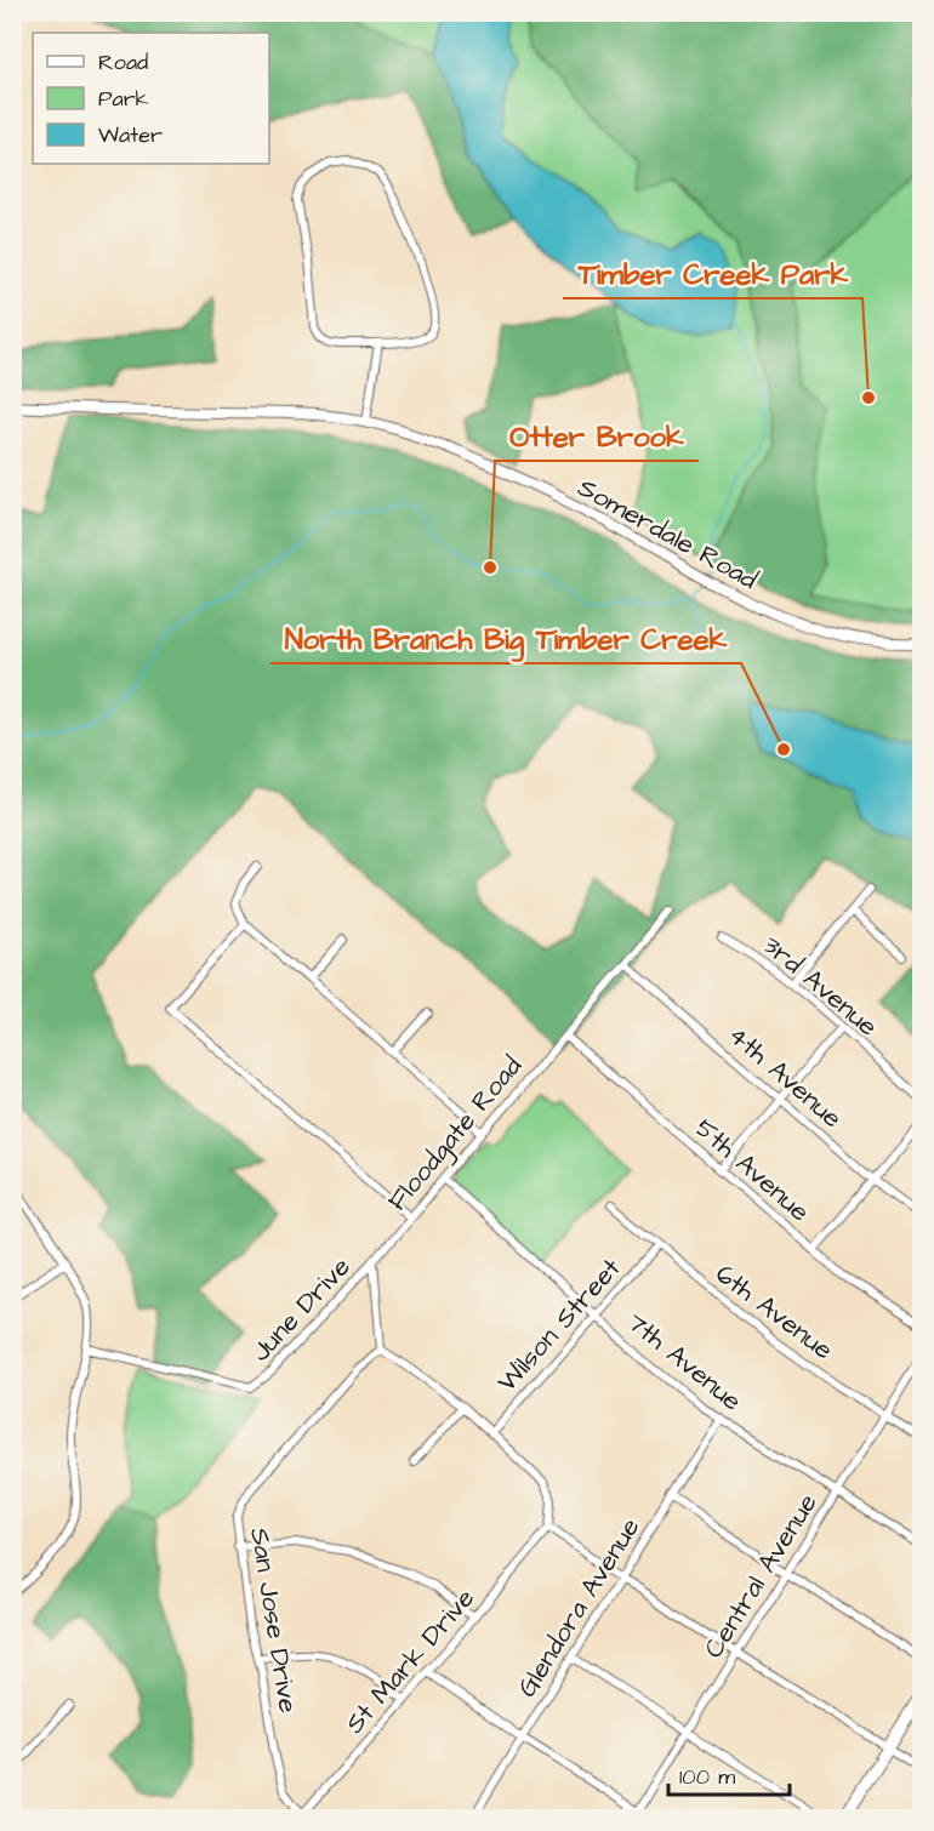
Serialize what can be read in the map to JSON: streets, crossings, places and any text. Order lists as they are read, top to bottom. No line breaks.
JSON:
{"streets":{"main road":["Somerdale Road"],"street":["3rd Avenue","4th Avenue","Floodgate Road","5th Avenue","June Drive","6th Avenue","Wilson Street","7th Avenue","Central Avenue","Glendora Avenue","San Jose Drive","St Mark Drive"]},"crossings":[["4th Avenue","Floodgate Road"],["Floodgate Road","5th Avenue"],["Floodgate Road","June Drive"],["Floodgate Road","7th Avenue"],["6th Avenue","Wilson Street"],["6th Avenue","Central Avenue"],["Wilson Street","7th Avenue"],["7th Avenue","Central Avenue"],["7th Avenue","Glendora Avenue"],["San Jose Drive","St Mark Drive"]],"places":["Timber Creek Park","Otter Brook","North Branch Big Timber Creek"],"legend":["Road","Park","Water"],"scale_bar":"100 m"}
